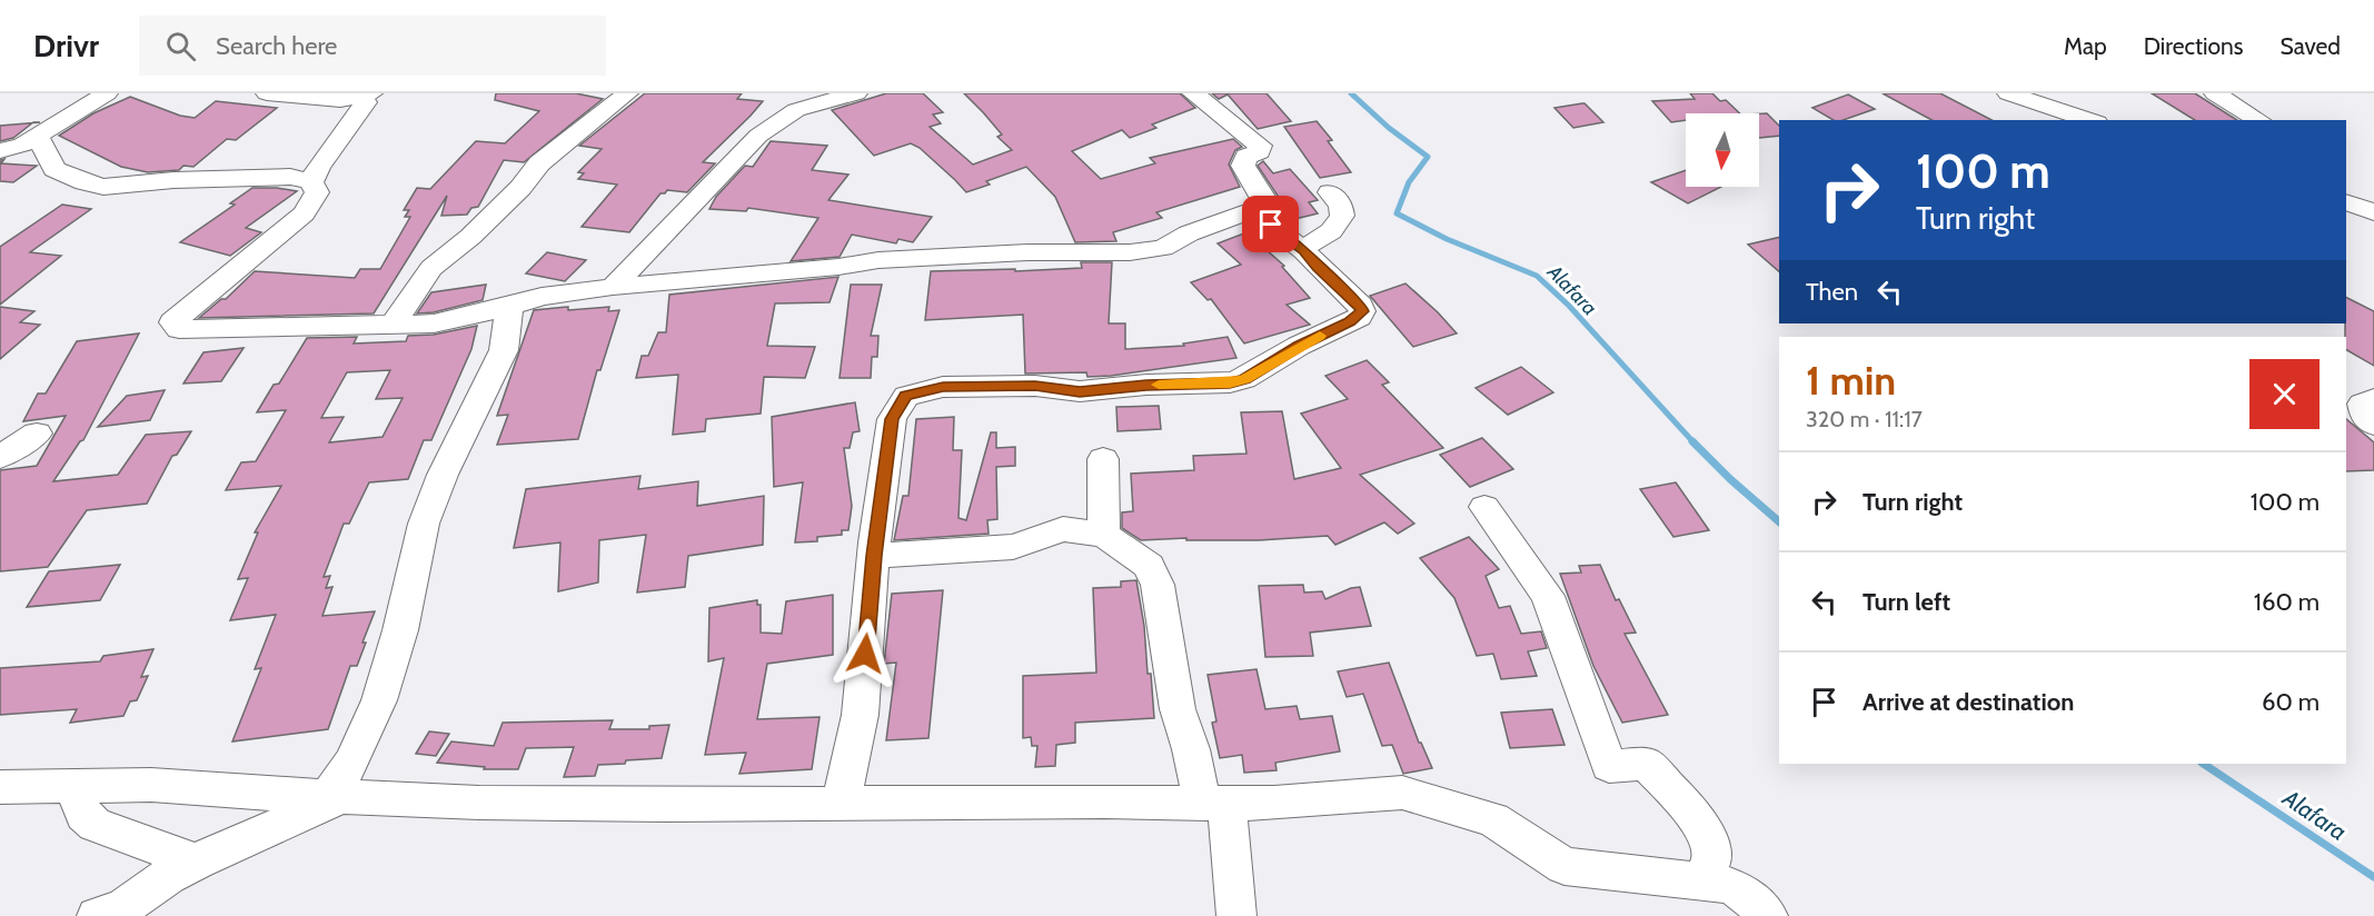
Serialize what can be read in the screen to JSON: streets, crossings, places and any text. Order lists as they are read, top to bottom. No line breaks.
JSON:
{"water":["Alafara"],"north":"bottom","page":{"header":"Drivr","search":"Search here","nav":["Map","Directions","Saved"],"turn":["100 m","Turn right"],"then":"Then","heading":["1 min","320 m · 11:17"],"list":[{"name":"Turn right","value":"100 m"},{"name":"Turn left","value":"160 m"},{"name":"Arrive at destination","value":"60 m"}]}}
